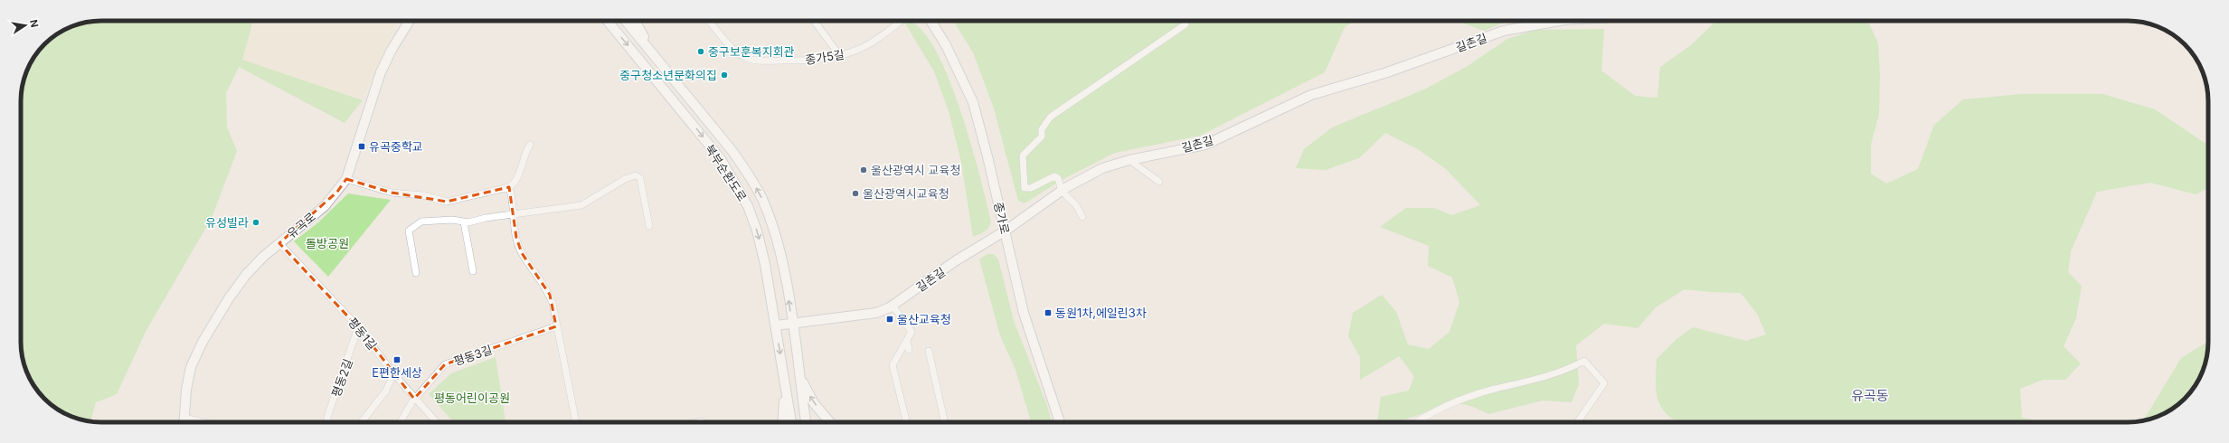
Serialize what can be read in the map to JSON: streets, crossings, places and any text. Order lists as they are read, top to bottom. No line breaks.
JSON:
{"streets":{"main road":["길촌길","북부순환도로","종가로","유곡로"],"street":["종가5길","평동1길","평동3길","평동2길"]},"crossings":[["길촌길","북부순환도로"],["길촌길","종가로"],["유곡로","평동1길"],["평동1길","평동3길"],["평동1길","평동2길"]],"districts":["유곡동"],"parks":["돌방공원","평동어린이공원"],"places":{"other":["중구보훈복지회관","중구청소년문화의집","울산광역시 교육청","울산광역시교육청","유성빌라"],"transit":["유곡중학교","동원1차,에일린3차","울산교육청","E편한세상"]},"north":"right"}
